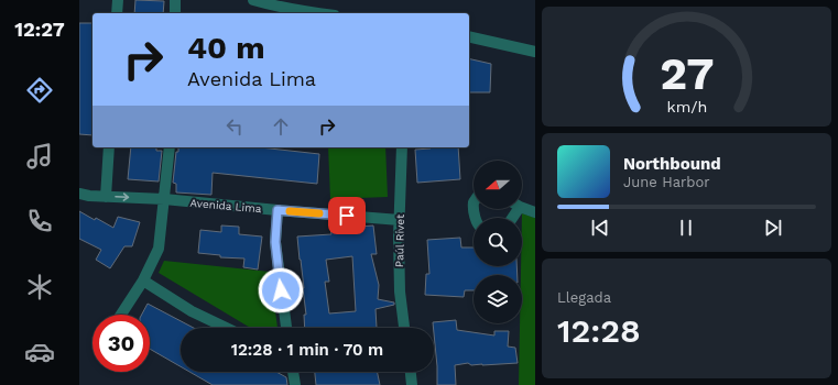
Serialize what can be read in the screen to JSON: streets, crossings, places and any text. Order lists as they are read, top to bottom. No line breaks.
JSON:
{"streets":{"street":["Avenida Lima","Paúl Rivet"]},"crossings":[["Avenida Lima","Paúl Rivet"]],"north":"left","page":{"tabs":"12:27","turn":["40 m","Avenida Lima"],"song":["Northbound","June Harbor"],"tile":["Llegada","12:28"],"limit":"30","trip":"12:28 · 1 min · 70 m","gauge":["27","km/h"]}}
